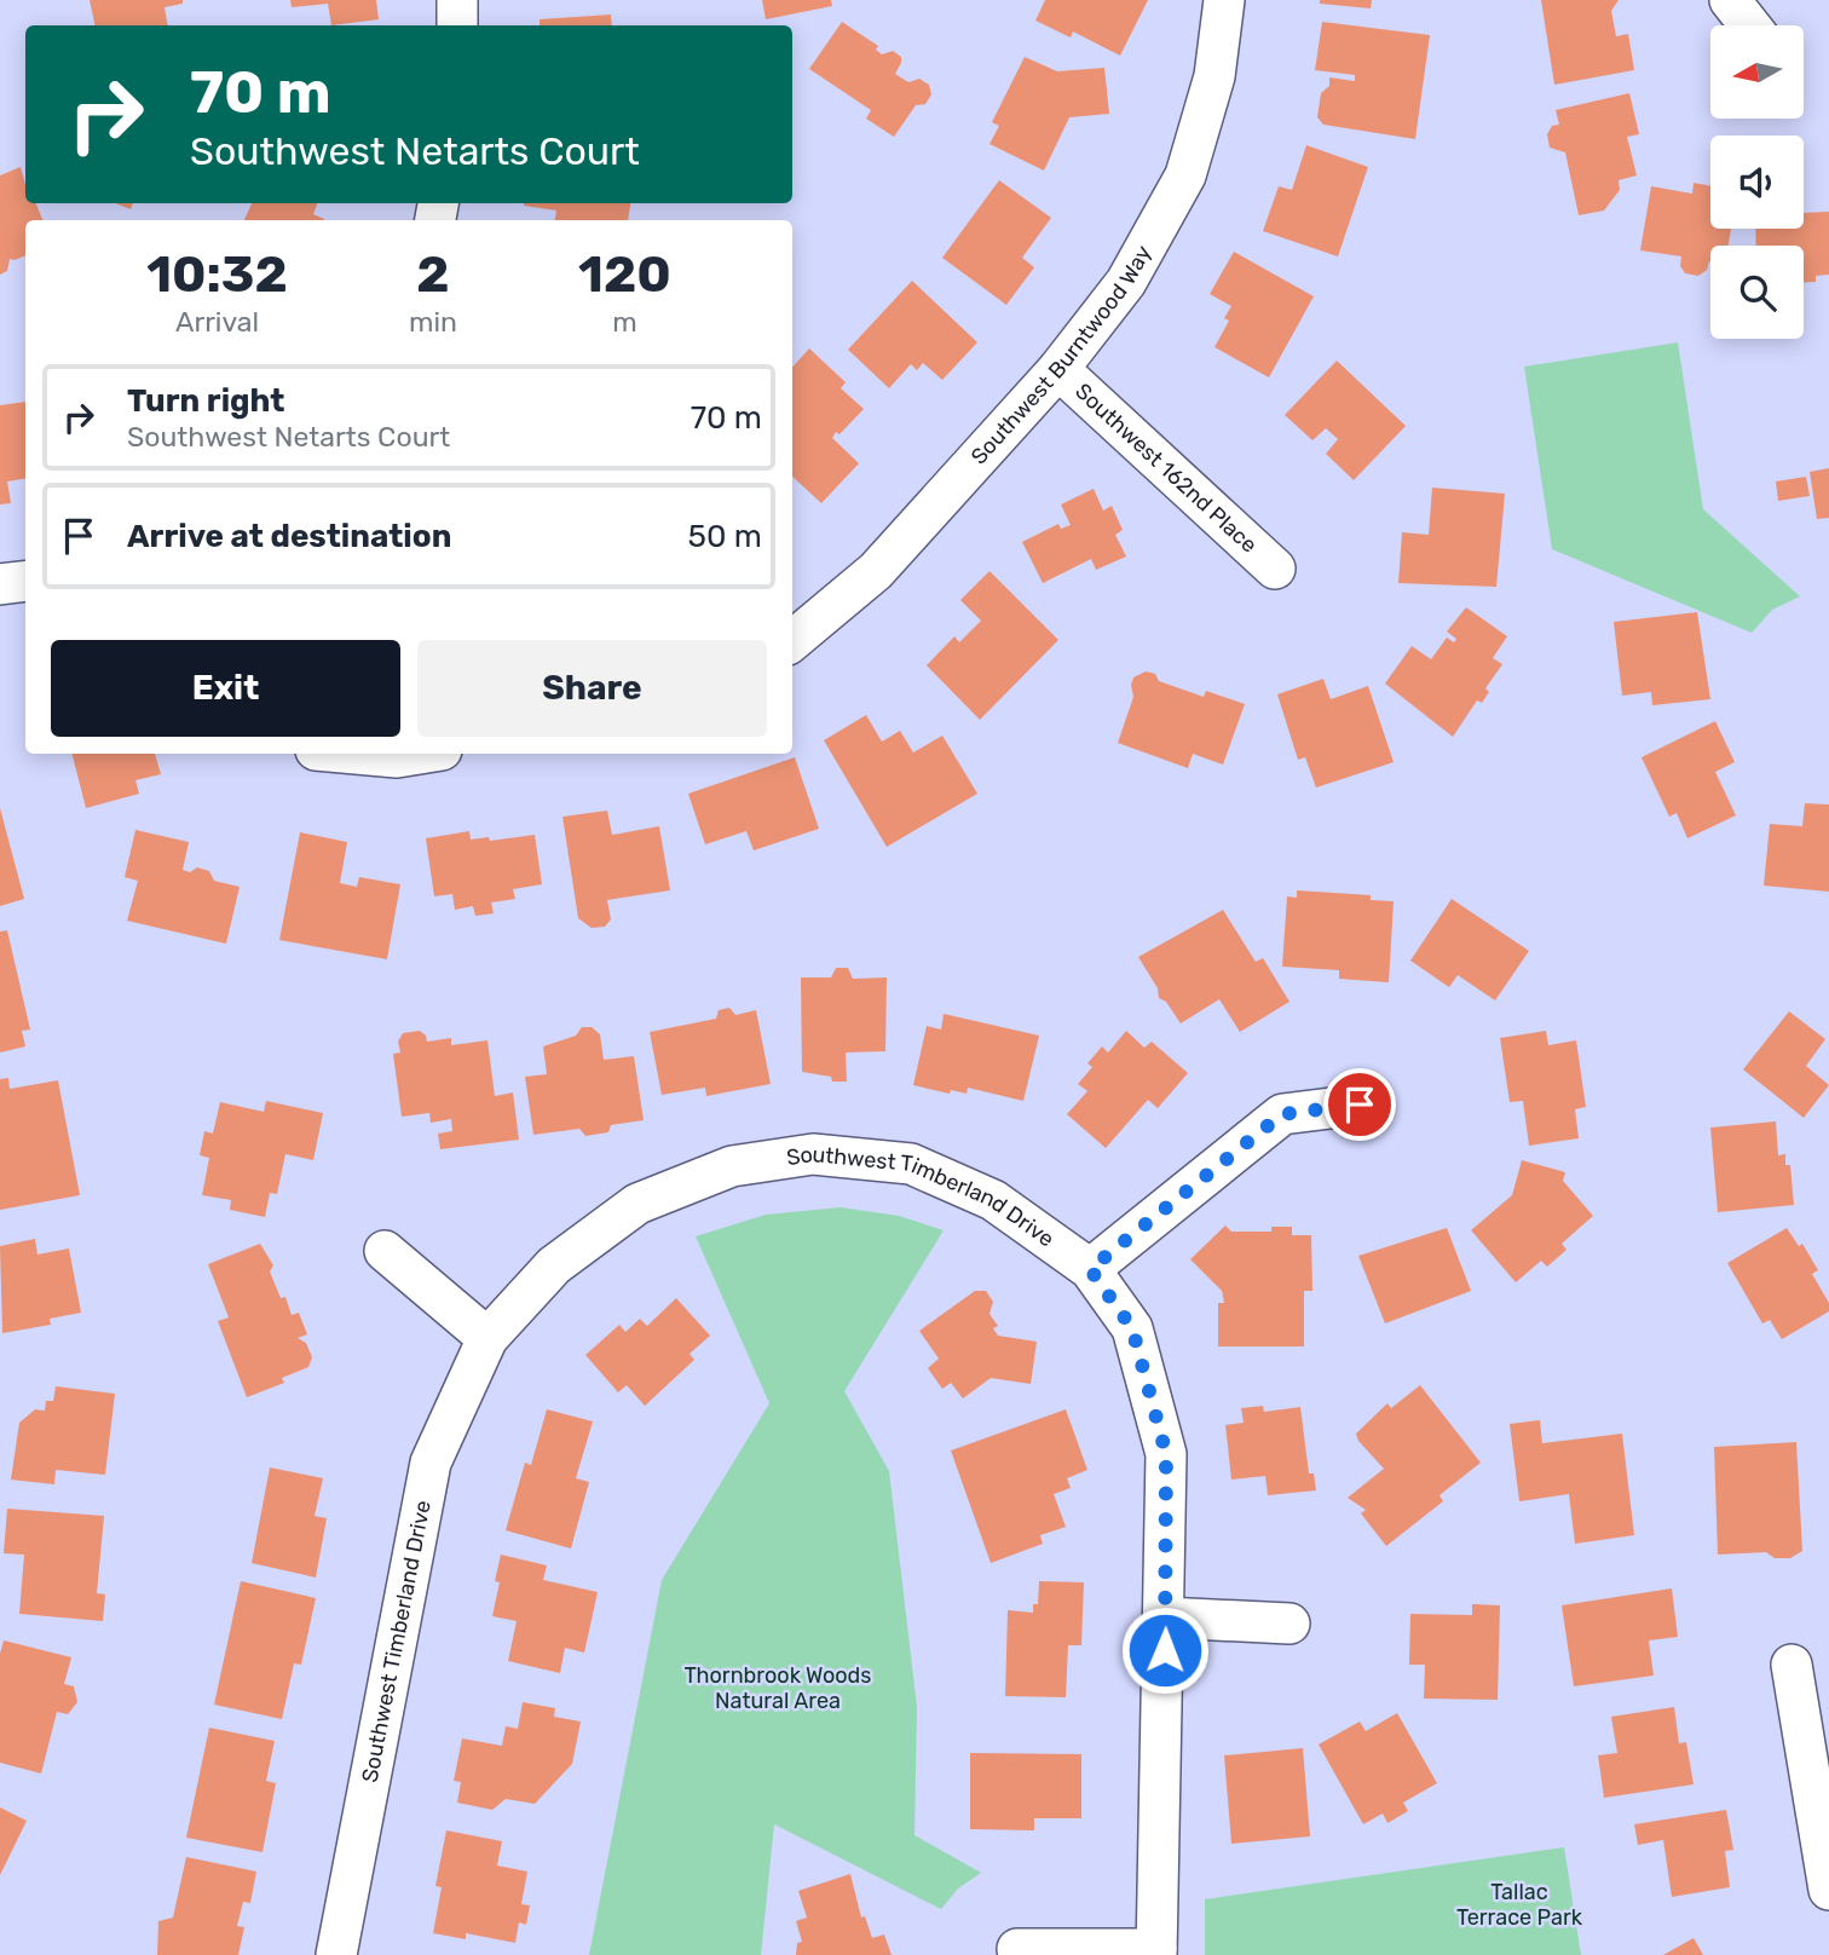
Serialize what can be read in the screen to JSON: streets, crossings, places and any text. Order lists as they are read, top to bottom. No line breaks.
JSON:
{"streets":{"street":["Southwest Burntwood Way","Southwest 162nd Place","Southwest Timberland Drive"]},"crossings":[["Southwest Burntwood Way","Southwest 162nd Place"]],"parks":["Thornbrook Woods Natural Area","Tallac Terrace Park"],"north":"left","page":{"turn":["70 m","Southwest Netarts Court"],"eta":["10:32","Arrival","2","min","120","m"],"list":[{"name":"Turn right","note":"Southwest Netarts Court","value":"70 m"},{"name":"Arrive at destination","value":"50 m"}],"buttons":["Exit","Share"]}}
